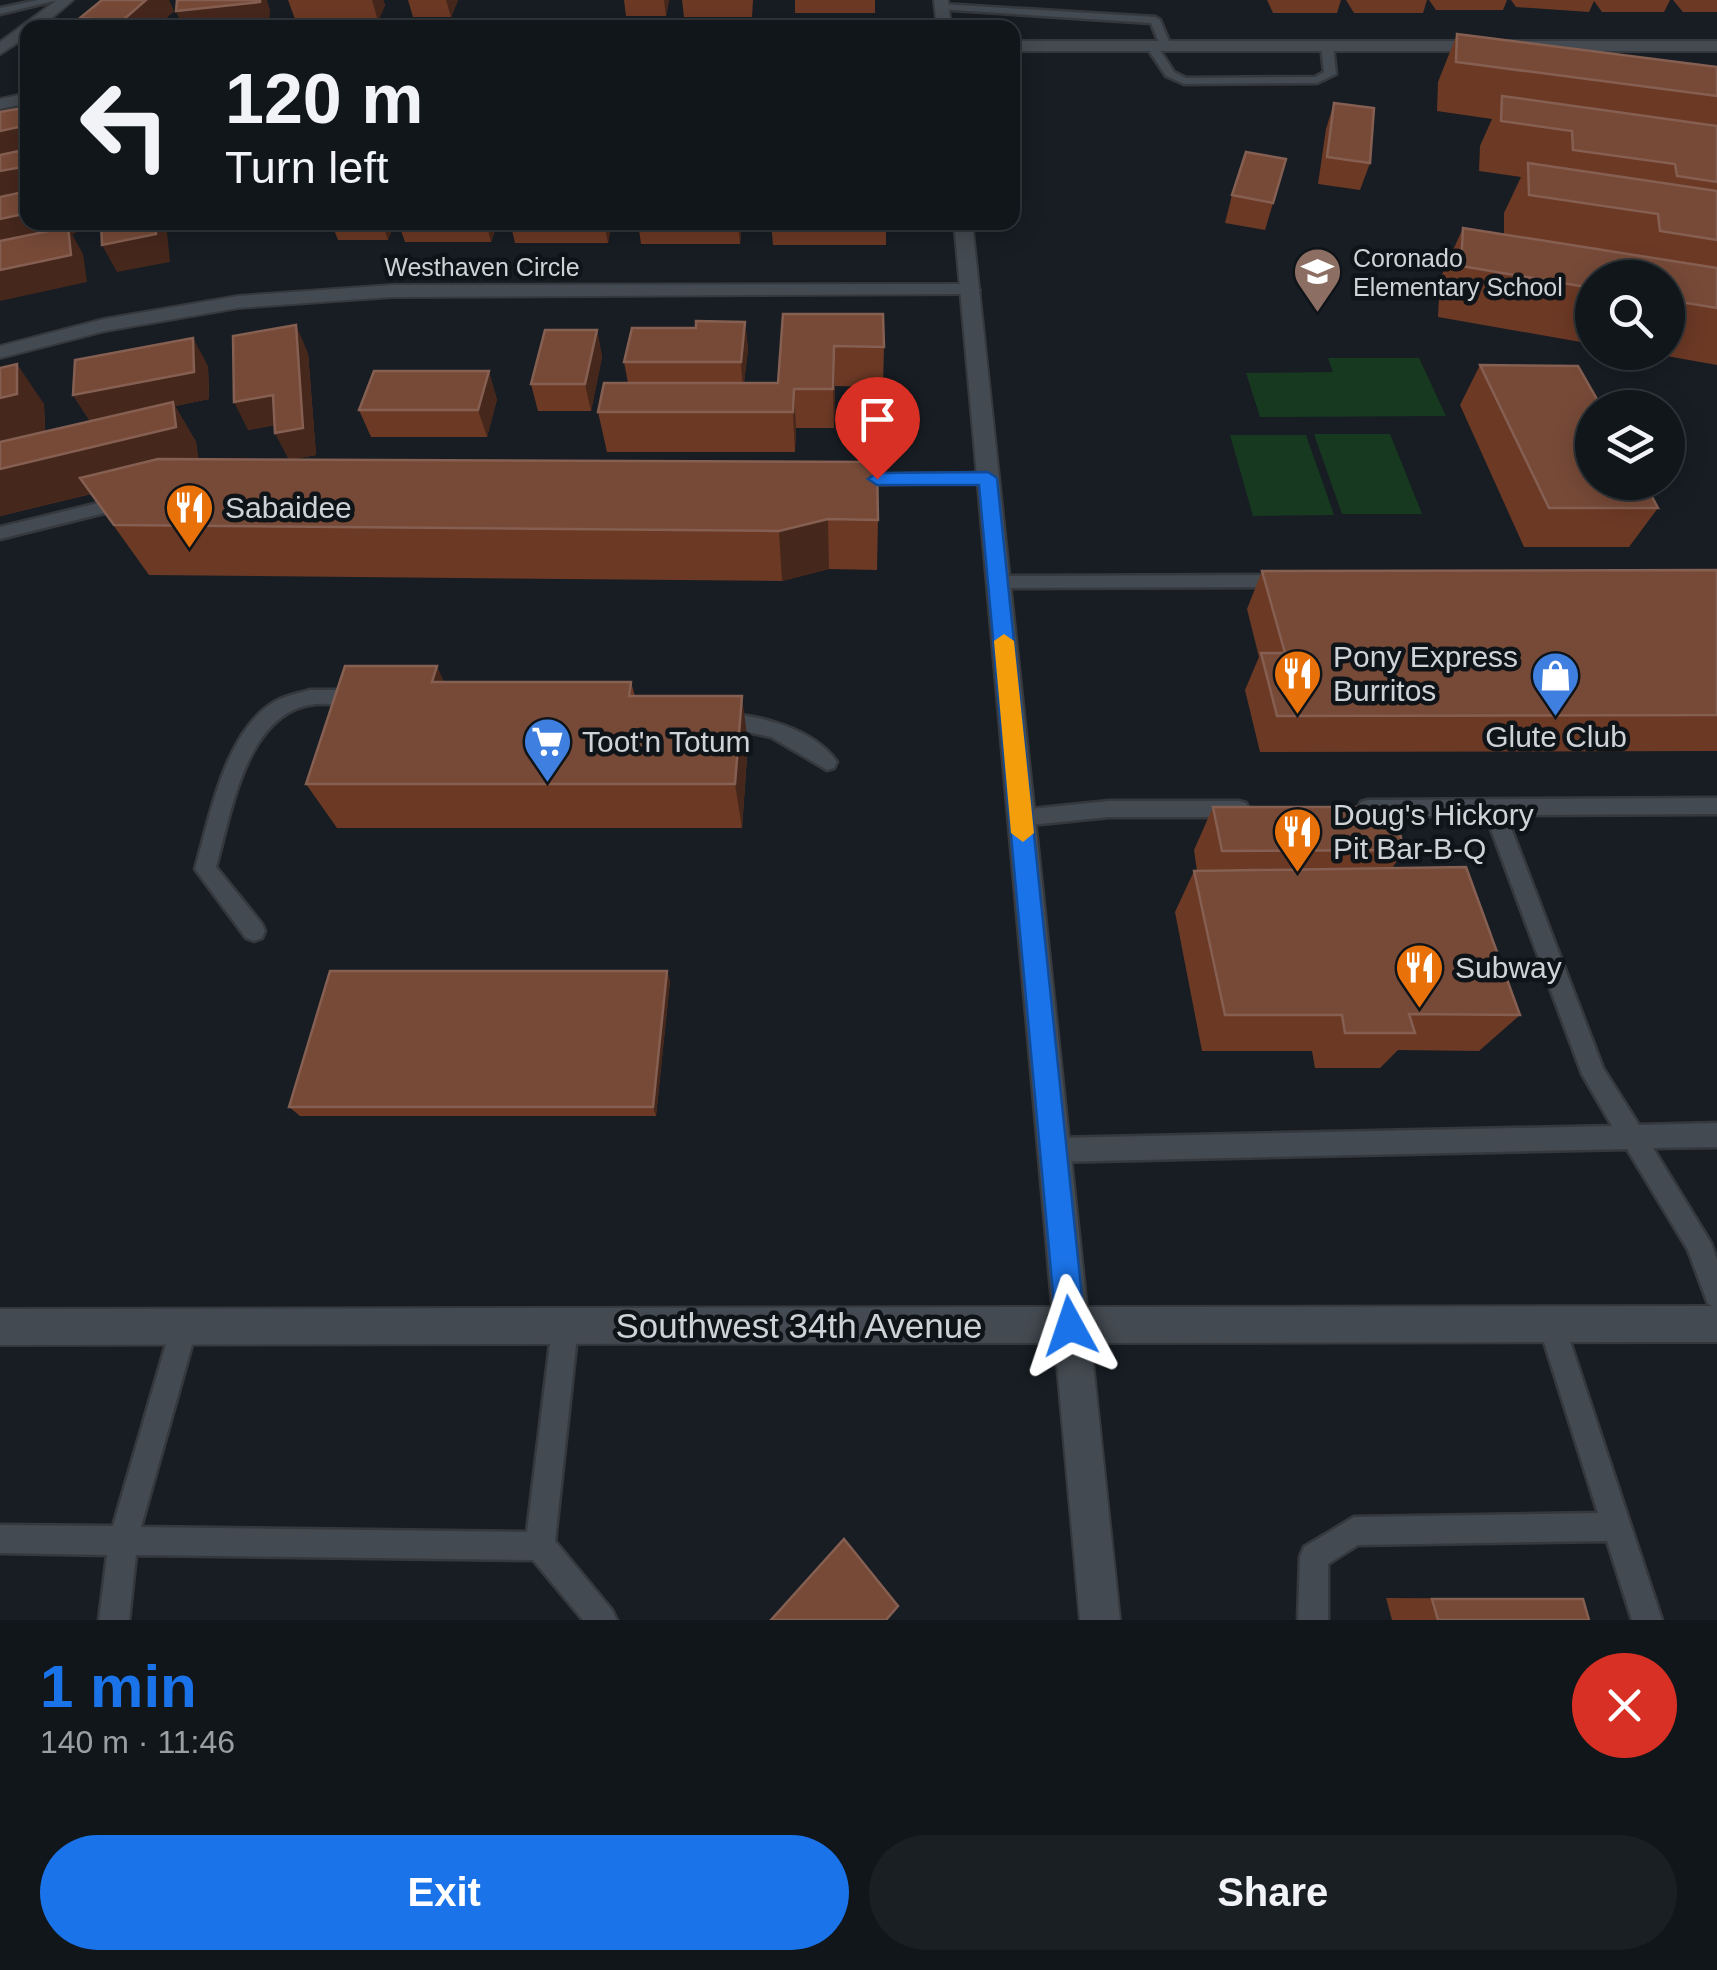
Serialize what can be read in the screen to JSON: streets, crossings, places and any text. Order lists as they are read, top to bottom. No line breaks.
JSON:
{"streets":{"main road":["Westhaven Circle","Southwest 34th Avenue"]},"places":{"school or university":["Coronado Elementary School"],"restaurant":["Sabaidee","Pony Express Burritos","Doug's Hickory Pit Bar-B-Q","Subway"],"shop":["Glute Club"],"supermarket":["Toot'n Totum"]},"page":{"turn":["120 m","Turn left"],"heading":["1 min","140 m · 11:46"],"buttons":["Exit","Share"]}}
